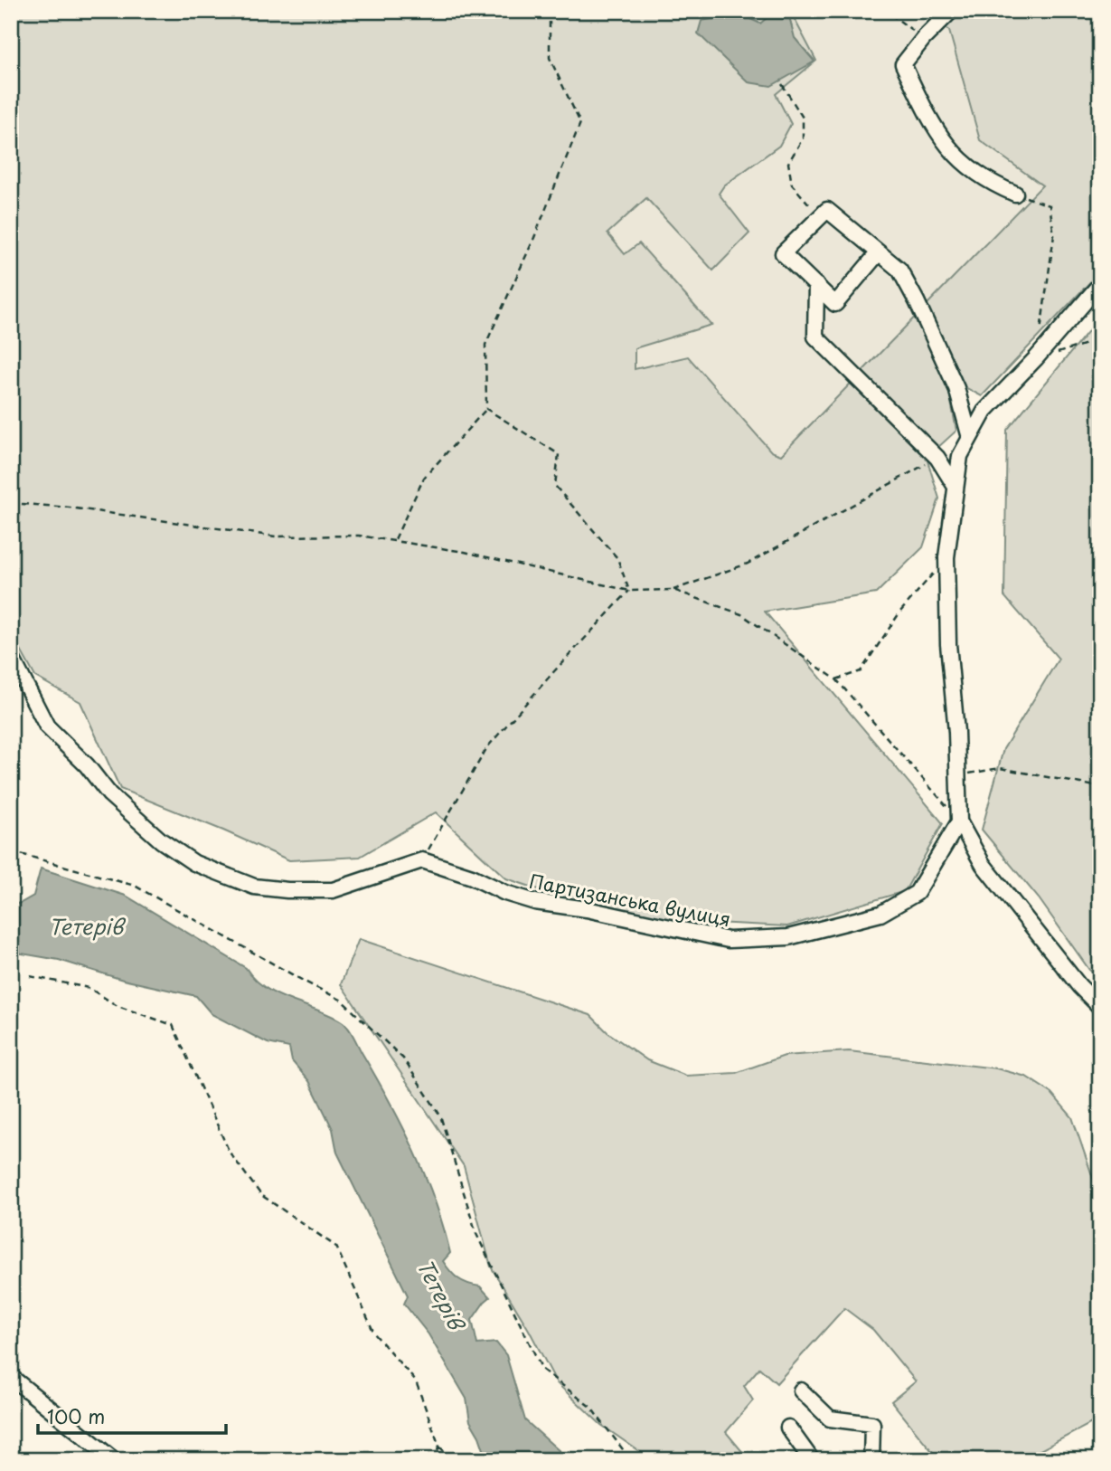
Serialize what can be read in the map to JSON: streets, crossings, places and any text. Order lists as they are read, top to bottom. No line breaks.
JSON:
{"streets":{"street":["Партизанська вулиця"]},"water":["Тетерів"],"scale_bar":"100 m"}
